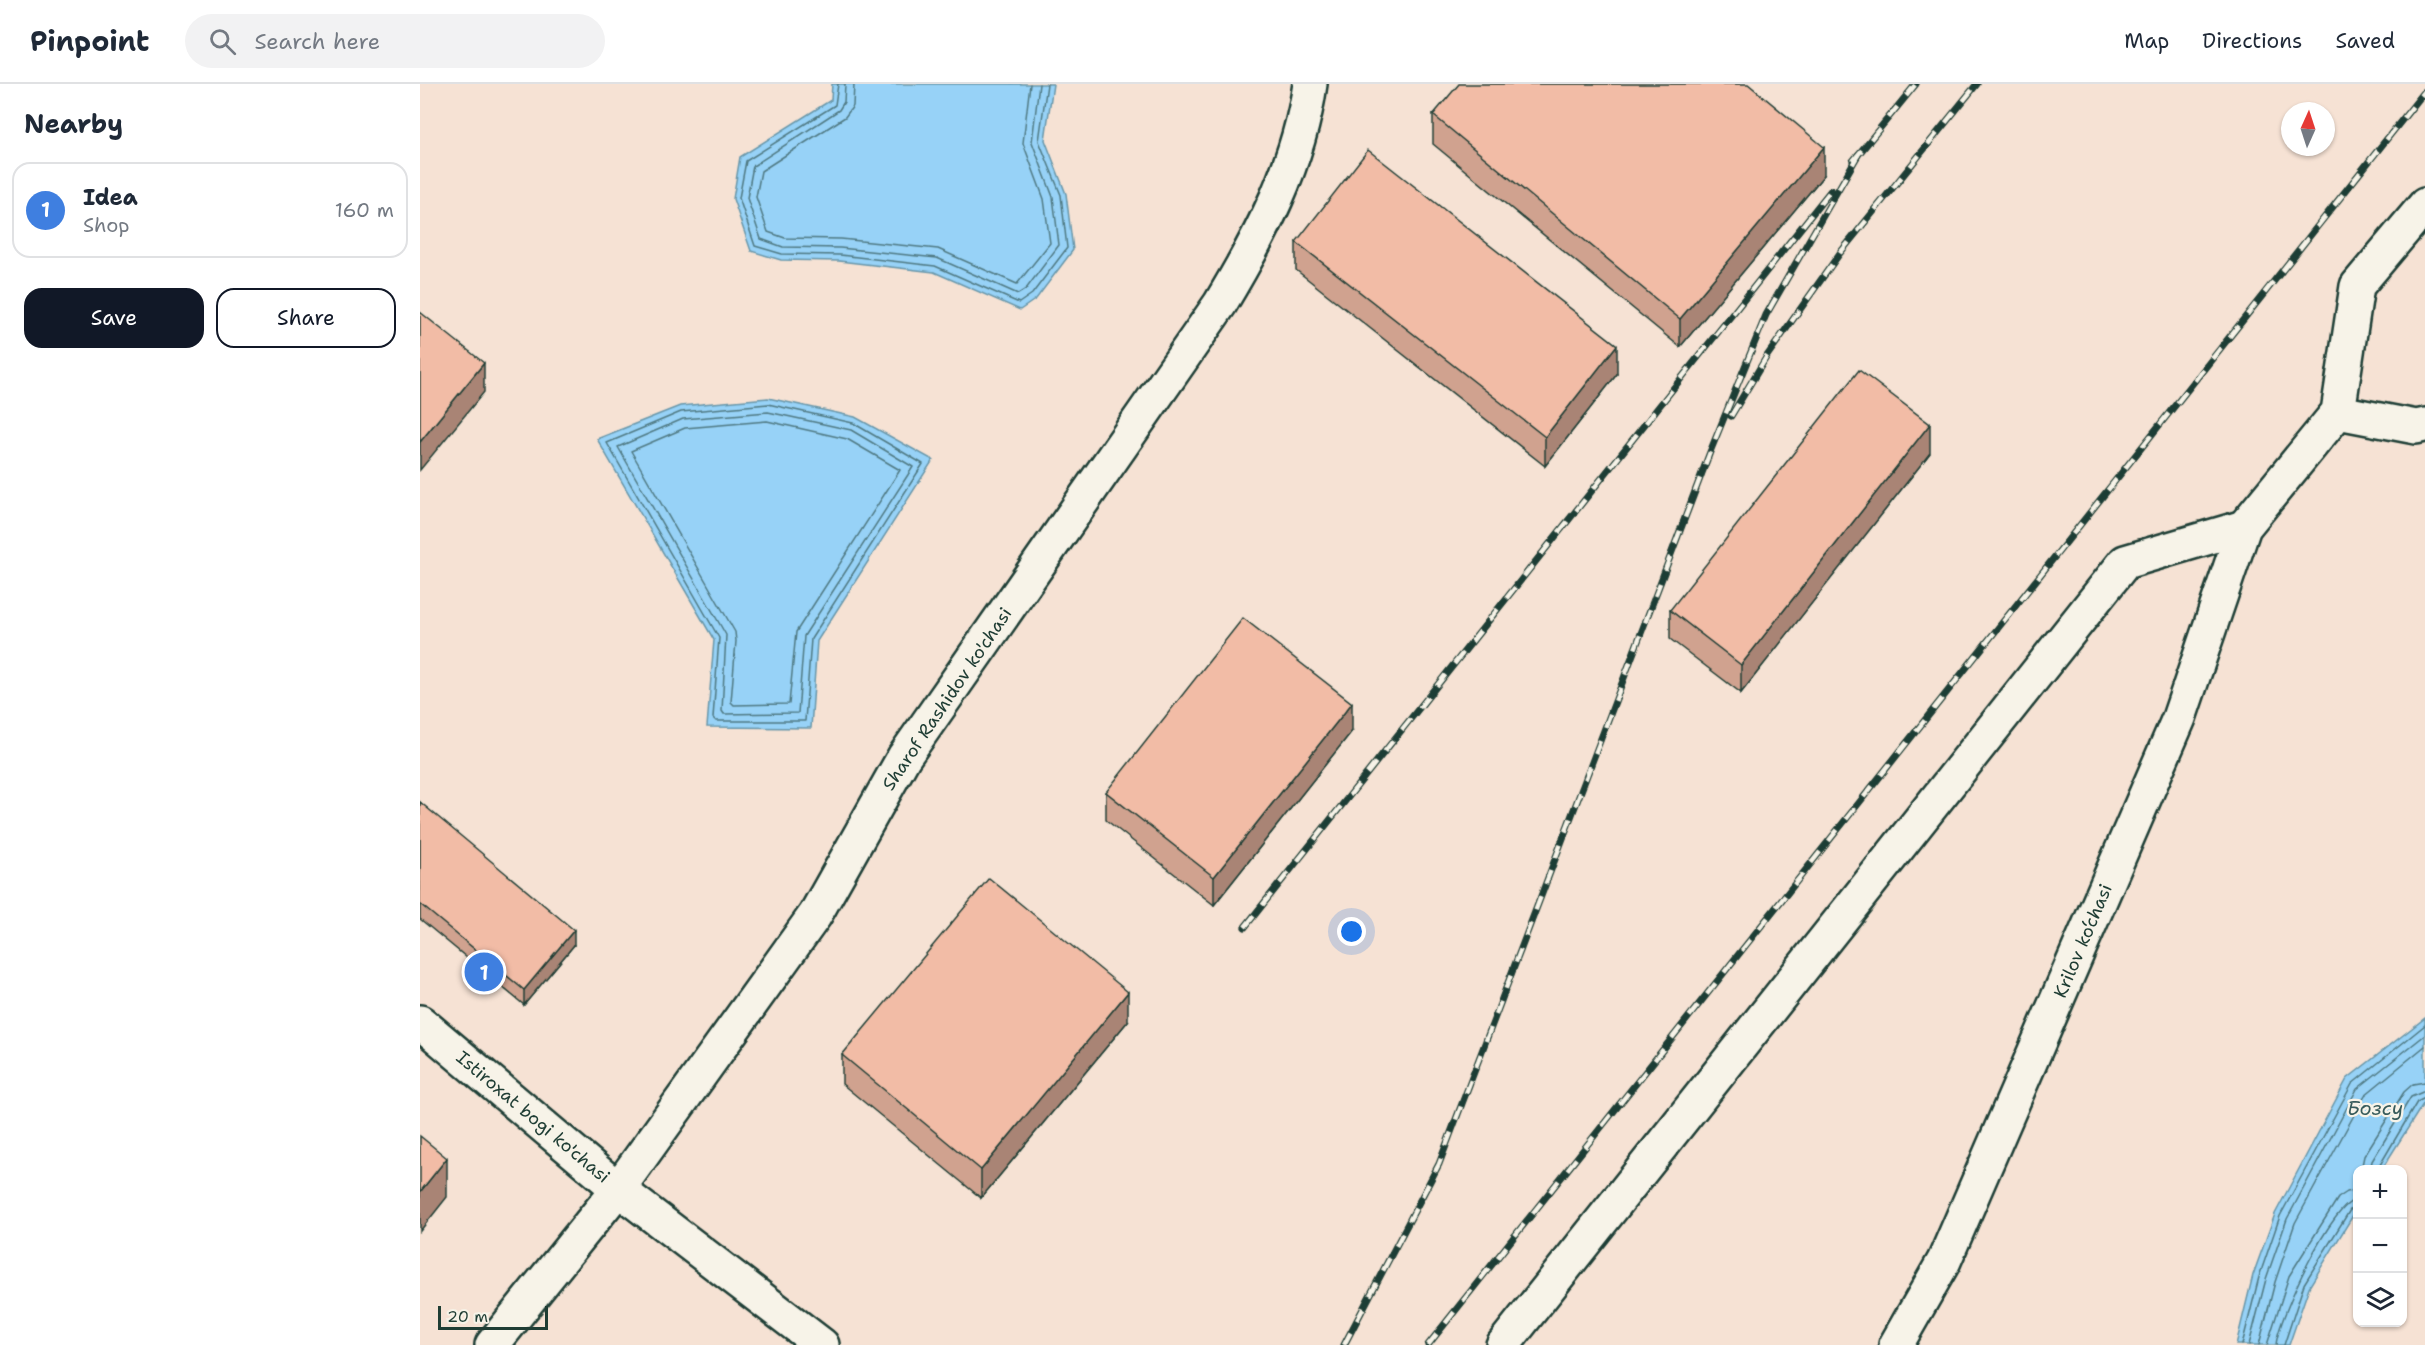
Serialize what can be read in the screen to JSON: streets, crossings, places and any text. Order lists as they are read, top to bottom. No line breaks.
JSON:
{"streets":{"street":["Sharof Rashidov ko'chasi","Krilov ko‘chasi","Istiroxat bogi ko'chasi"]},"crossings":[["Sharof Rashidov ko'chasi","Istiroxat bogi ko'chasi"]],"water":["Бозсу"],"scale_bar":"20 m","north":"top","page":{"header":"Pinpoint","search":"Search here","nav":["Map","Directions","Saved"],"heading":"Nearby","list":[{"mark":"1","name":"Idea","note":"Shop","value":"160 m"}],"buttons":["Save","Share"],"pins":"1","map_buttons":["+","−"],"scale":"20 m"}}
